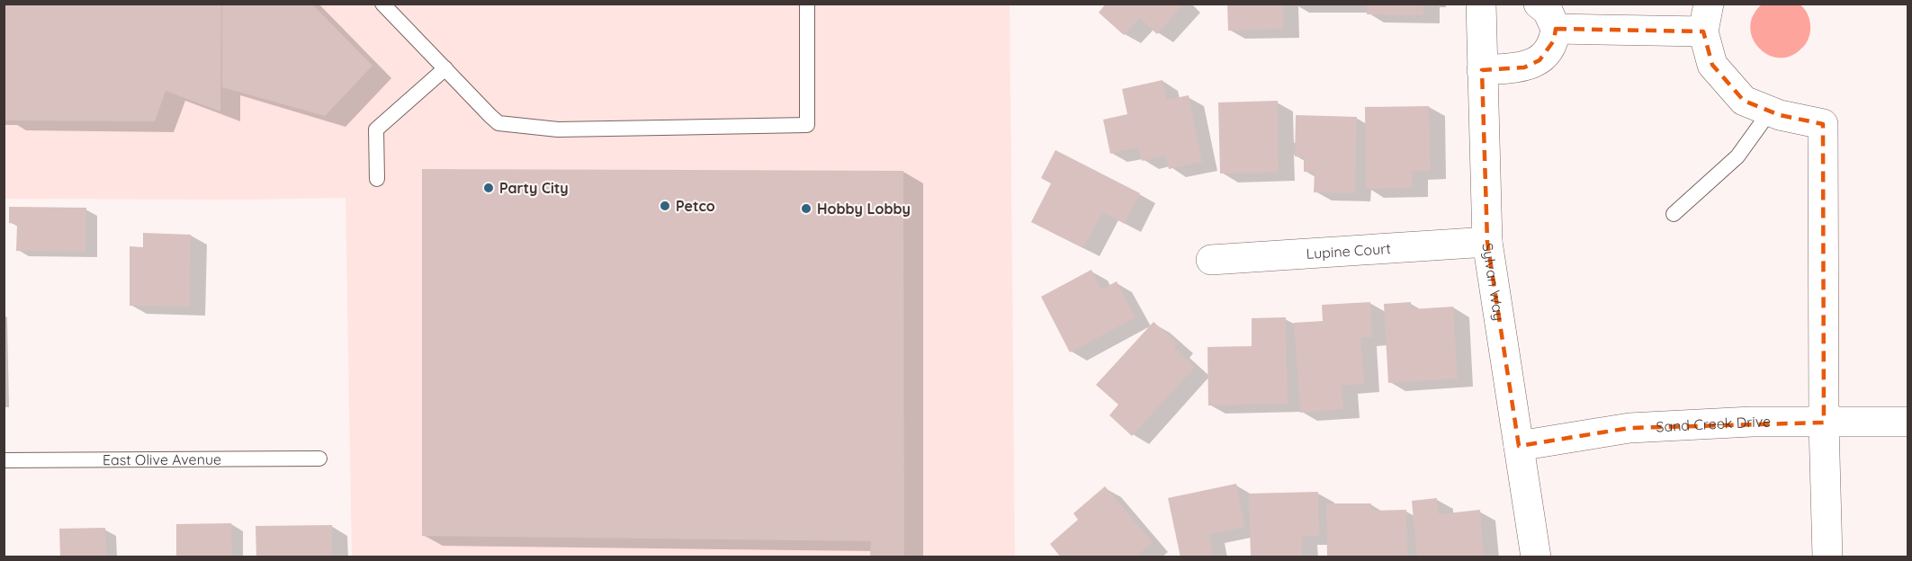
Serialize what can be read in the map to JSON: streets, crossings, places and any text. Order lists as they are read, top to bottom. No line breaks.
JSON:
{"streets":{"street":["Lupine Court","Sylvan Way","Sand Creek Drive"],"lane":["East Olive Avenue"]},"crossings":[["Lupine Court","Sylvan Way"],["Sylvan Way","Sand Creek Drive"]],"places":["Party City","Petco","Hobby Lobby"]}
